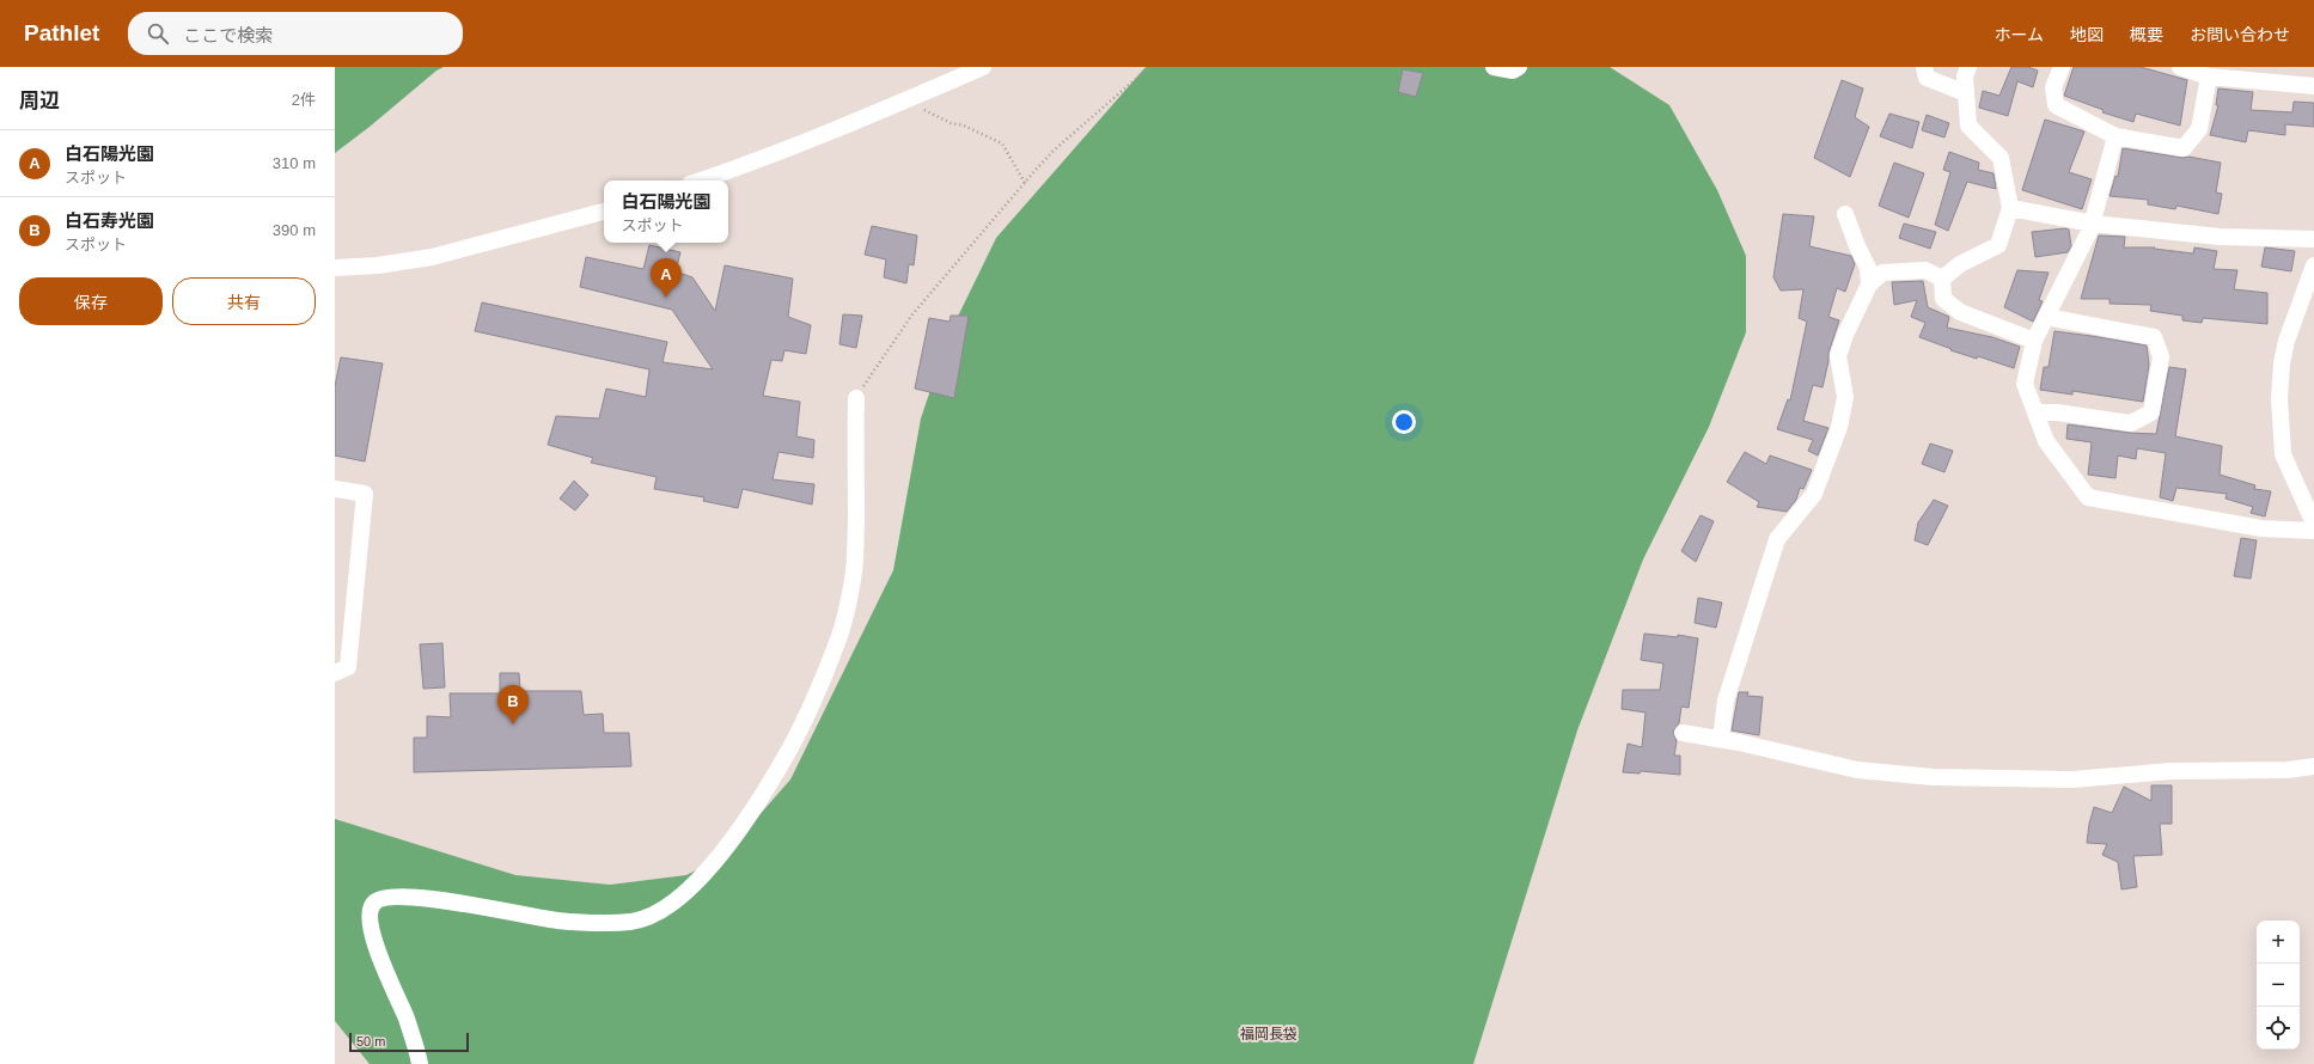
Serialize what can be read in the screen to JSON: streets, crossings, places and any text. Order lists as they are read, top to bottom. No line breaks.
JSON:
{"districts":["福岡長袋"],"scale_bar":"50 m","page":{"header":"Pathlet","search":"ここで検索","nav":["ホーム","地図","概要","お問い合わせ"],"heading":["周辺","2件"],"list":[{"mark":"A","name":"白石陽光園","note":"スポット","value":"310 m"},{"mark":"B","name":"白石寿光園","note":"スポット","value":"390 m"}],"popup":["白石陽光園","スポット"],"pins":["A","B"],"buttons":["保存","共有"],"map_buttons":["+","−"],"scale":"50 m"}}
